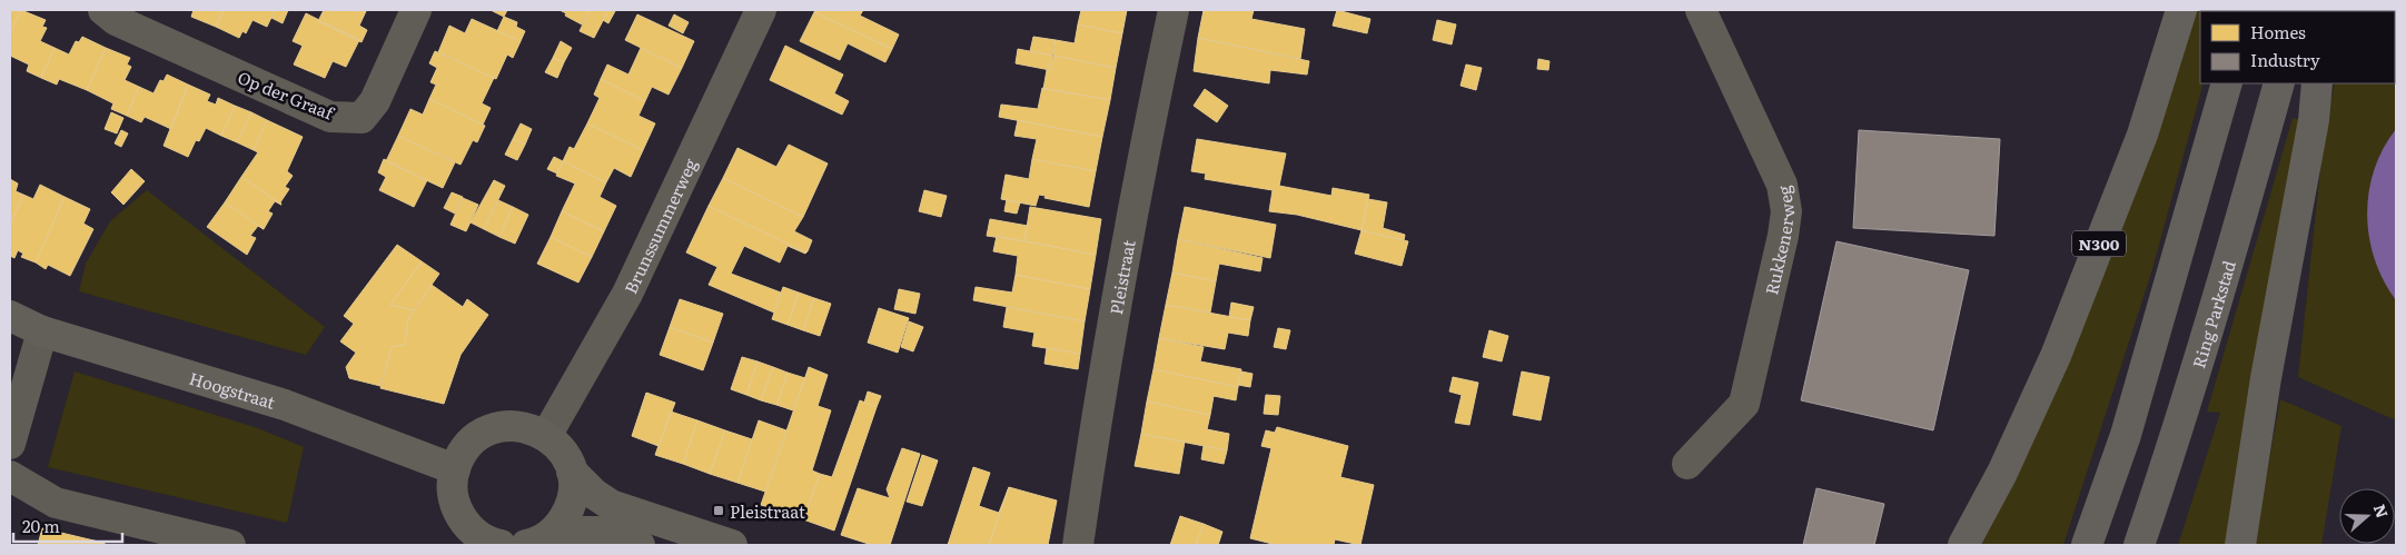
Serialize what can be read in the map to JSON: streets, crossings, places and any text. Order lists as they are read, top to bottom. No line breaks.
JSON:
{"streets":{"highway":["N300","Ring Parkstad"],"main road":["Hoogstraat"],"street":["Op der Graaf","Brunssummerweg","Rukkenerweg","Pleistraat"]},"places":{"transit":["Pleistraat"]},"legend":["Homes","Industry"],"scale_bar":"20 m","north":"right"}
